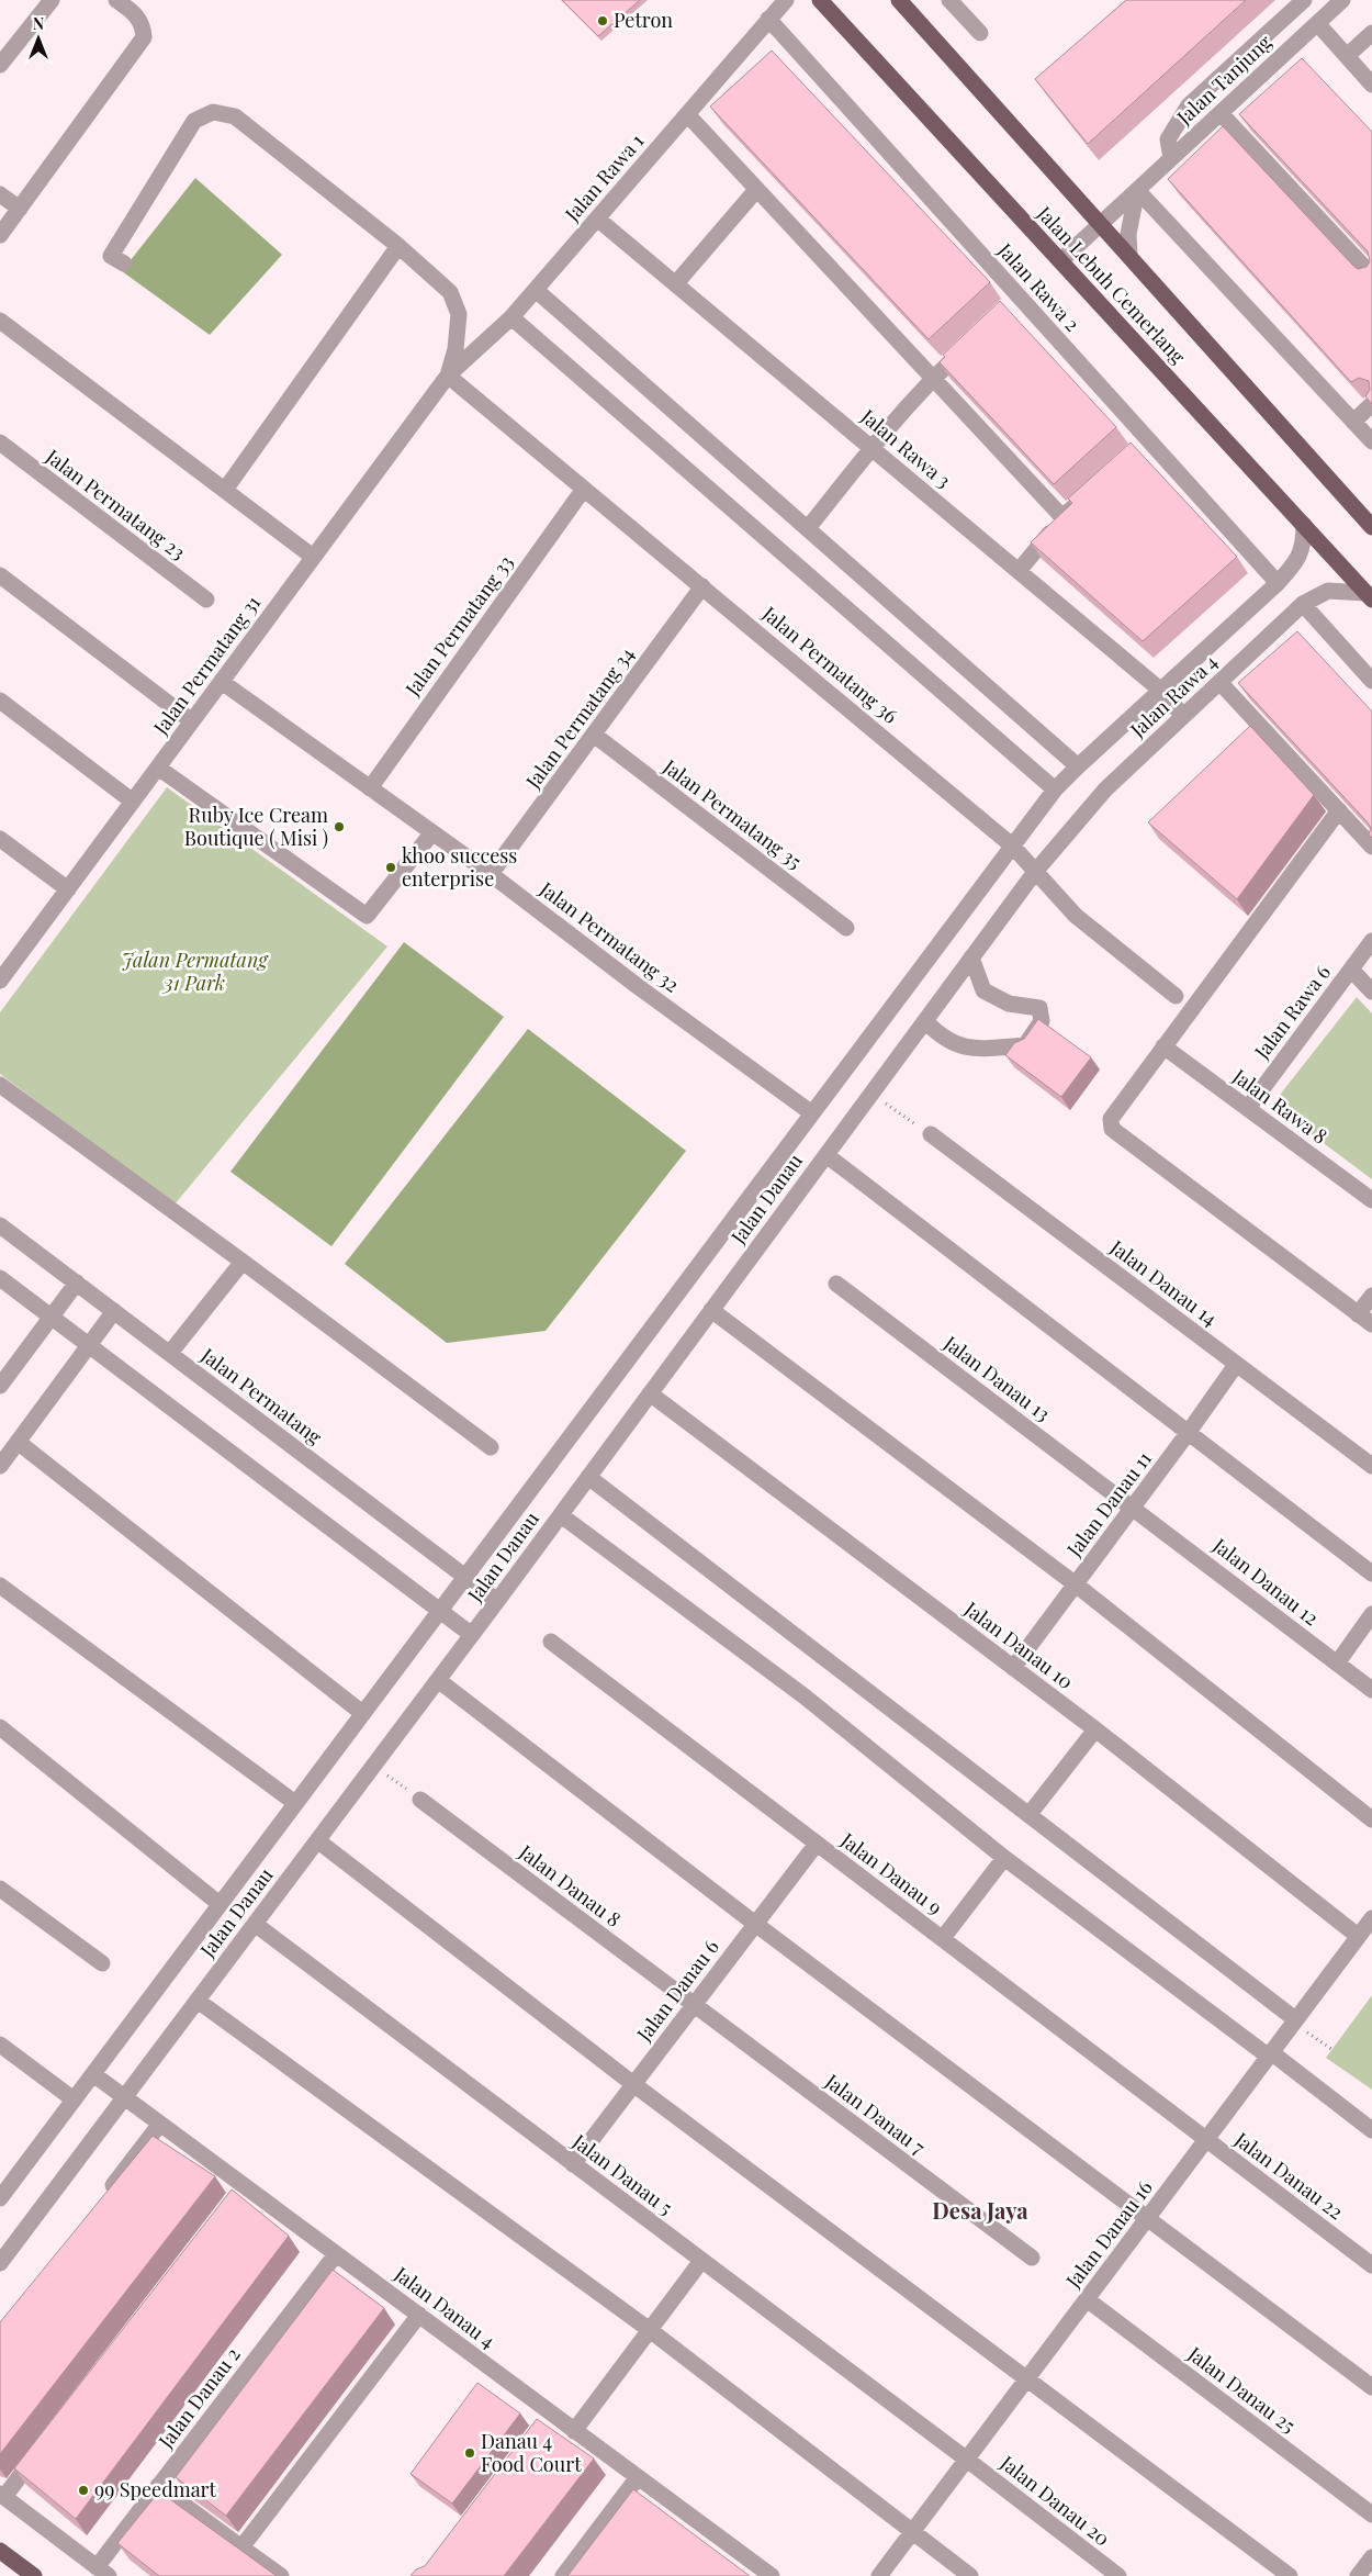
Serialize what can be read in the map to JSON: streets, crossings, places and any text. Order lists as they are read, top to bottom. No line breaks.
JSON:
{"streets":{"main road":["Jalan Lebuh Cemerlang"],"street":["Jalan Tanjung","Jalan Rawa 1","Jalan Rawa 2","Jalan Rawa 3","Jalan Permatang 23","Jalan Permatang 33","Jalan Permatang 31","Jalan Permatang 36","Jalan Rawa 4","Jalan Permatang 34","Jalan Permatang 35","Jalan Permatang 32","Jalan Rawa 6","Jalan Rawa 8","Jalan Danau","Jalan Danau 14","Jalan Danau 13","Jalan Permatang","Jalan Danau 11","Jalan Danau 12","Jalan Danau 10","Jalan Danau 9","Jalan Danau 8","Jalan Danau 6","Jalan Danau 7","Jalan Danau 5","Jalan Danau 22","Jalan Danau 16","Jalan Danau 4","Jalan Danau 25","Jalan Danau 2","Jalan Danau 20"]},"crossings":[["Jalan Tanjung","Jalan Lebuh Cemerlang"],["Jalan Rawa 1","Jalan Rawa 2"],["Jalan Rawa 1","Jalan Rawa 3"],["Jalan Rawa 1","Jalan Permatang 31"],["Jalan Rawa 1","Jalan Permatang 36"],["Jalan Lebuh Cemerlang","Jalan Rawa 4"],["Jalan Rawa 2","Jalan Rawa 4"],["Jalan Rawa 3","Jalan Rawa 4"],["Jalan Permatang 33","Jalan Permatang 36"],["Jalan Permatang 33","Jalan Permatang 32"],["Jalan Permatang 31","Jalan Permatang 36"],["Jalan Permatang 31","Jalan Permatang 32"],["Jalan Permatang 36","Jalan Rawa 4"],["Jalan Permatang 36","Jalan Permatang 34"],["Jalan Permatang 36","Jalan Danau"],["Jalan Rawa 4","Jalan Danau"],["Jalan Permatang 34","Jalan Permatang 35"],["Jalan Permatang 34","Jalan Permatang 32"],["Jalan Permatang 32","Jalan Danau"],["Jalan Rawa 6","Jalan Rawa 8"],["Jalan Danau","Jalan Permatang"],["Jalan Danau","Jalan Danau 10"],["Jalan Danau","Jalan Danau 5"],["Jalan Danau","Jalan Danau 4"],["Jalan Danau 14","Jalan Danau 11"],["Jalan Danau 13","Jalan Danau 11"],["Jalan Danau 13","Jalan Danau 12"],["Jalan Danau 11","Jalan Danau 12"],["Jalan Danau 11","Jalan Danau 10"],["Jalan Danau 10","Jalan Danau 16"],["Jalan Danau 9","Jalan Danau 6"],["Jalan Danau 9","Jalan Danau 22"],["Jalan Danau 9","Jalan Danau 16"],["Jalan Danau 8","Jalan Danau 6"],["Jalan Danau 8","Jalan Danau 7"],["Jalan Danau 6","Jalan Danau 7"],["Jalan Danau 6","Jalan Danau 5"],["Jalan Danau 5","Jalan Danau 16"],["Jalan Danau 5","Jalan Danau 20"],["Jalan Danau 22","Jalan Danau 16"],["Jalan Danau 16","Jalan Danau 25"],["Jalan Danau 16","Jalan Danau 20"],["Jalan Danau 4","Jalan Danau 2"]],"districts":["Desa Jaya"],"parks":["Jalan Permatang 31 Park"],"places":["Petron","Ruby Ice Cream Boutique ( Misi )","khoo success enterprise","Danau 4 Food Court","99 Speedmart"],"north":"top"}
